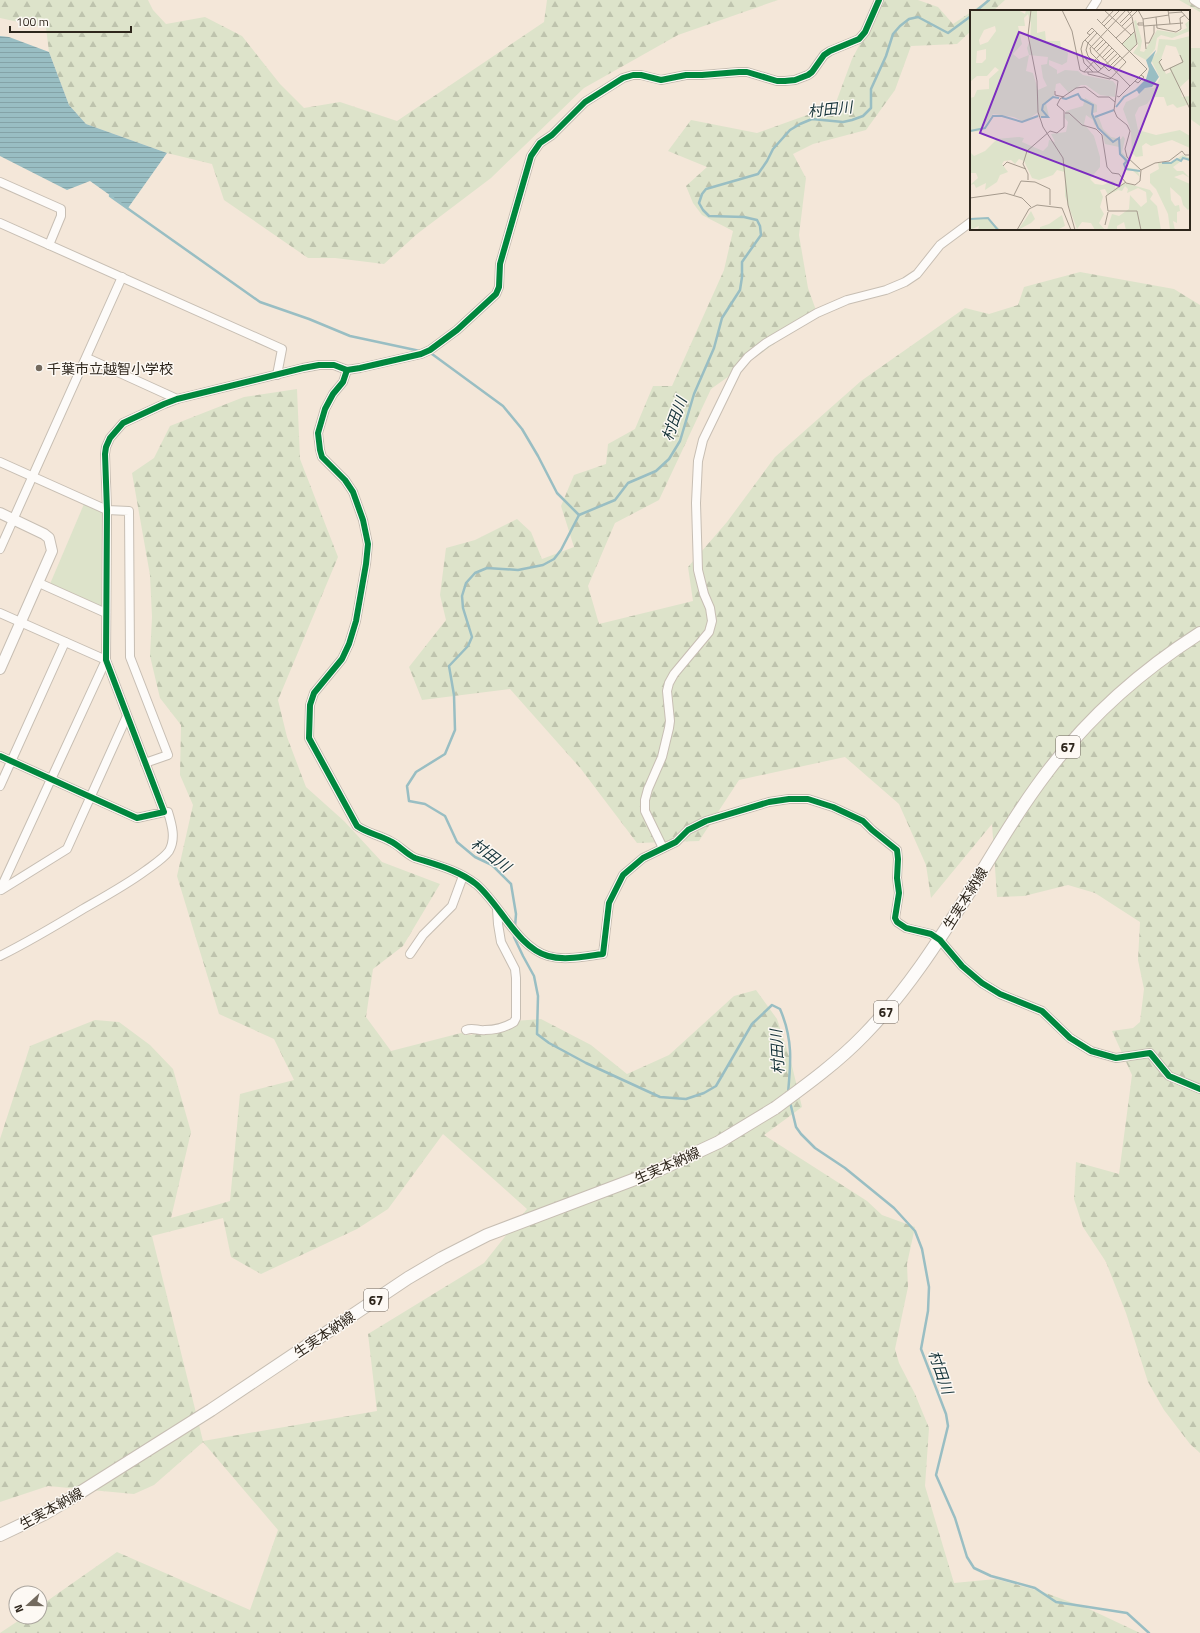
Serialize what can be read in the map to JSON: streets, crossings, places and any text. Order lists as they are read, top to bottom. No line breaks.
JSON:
{"streets":{"main road":["67","生実本納線"]},"water":["村田川"],"places":["千葉市立越智小学校"],"scale_bar":"100 m","north":"left"}
